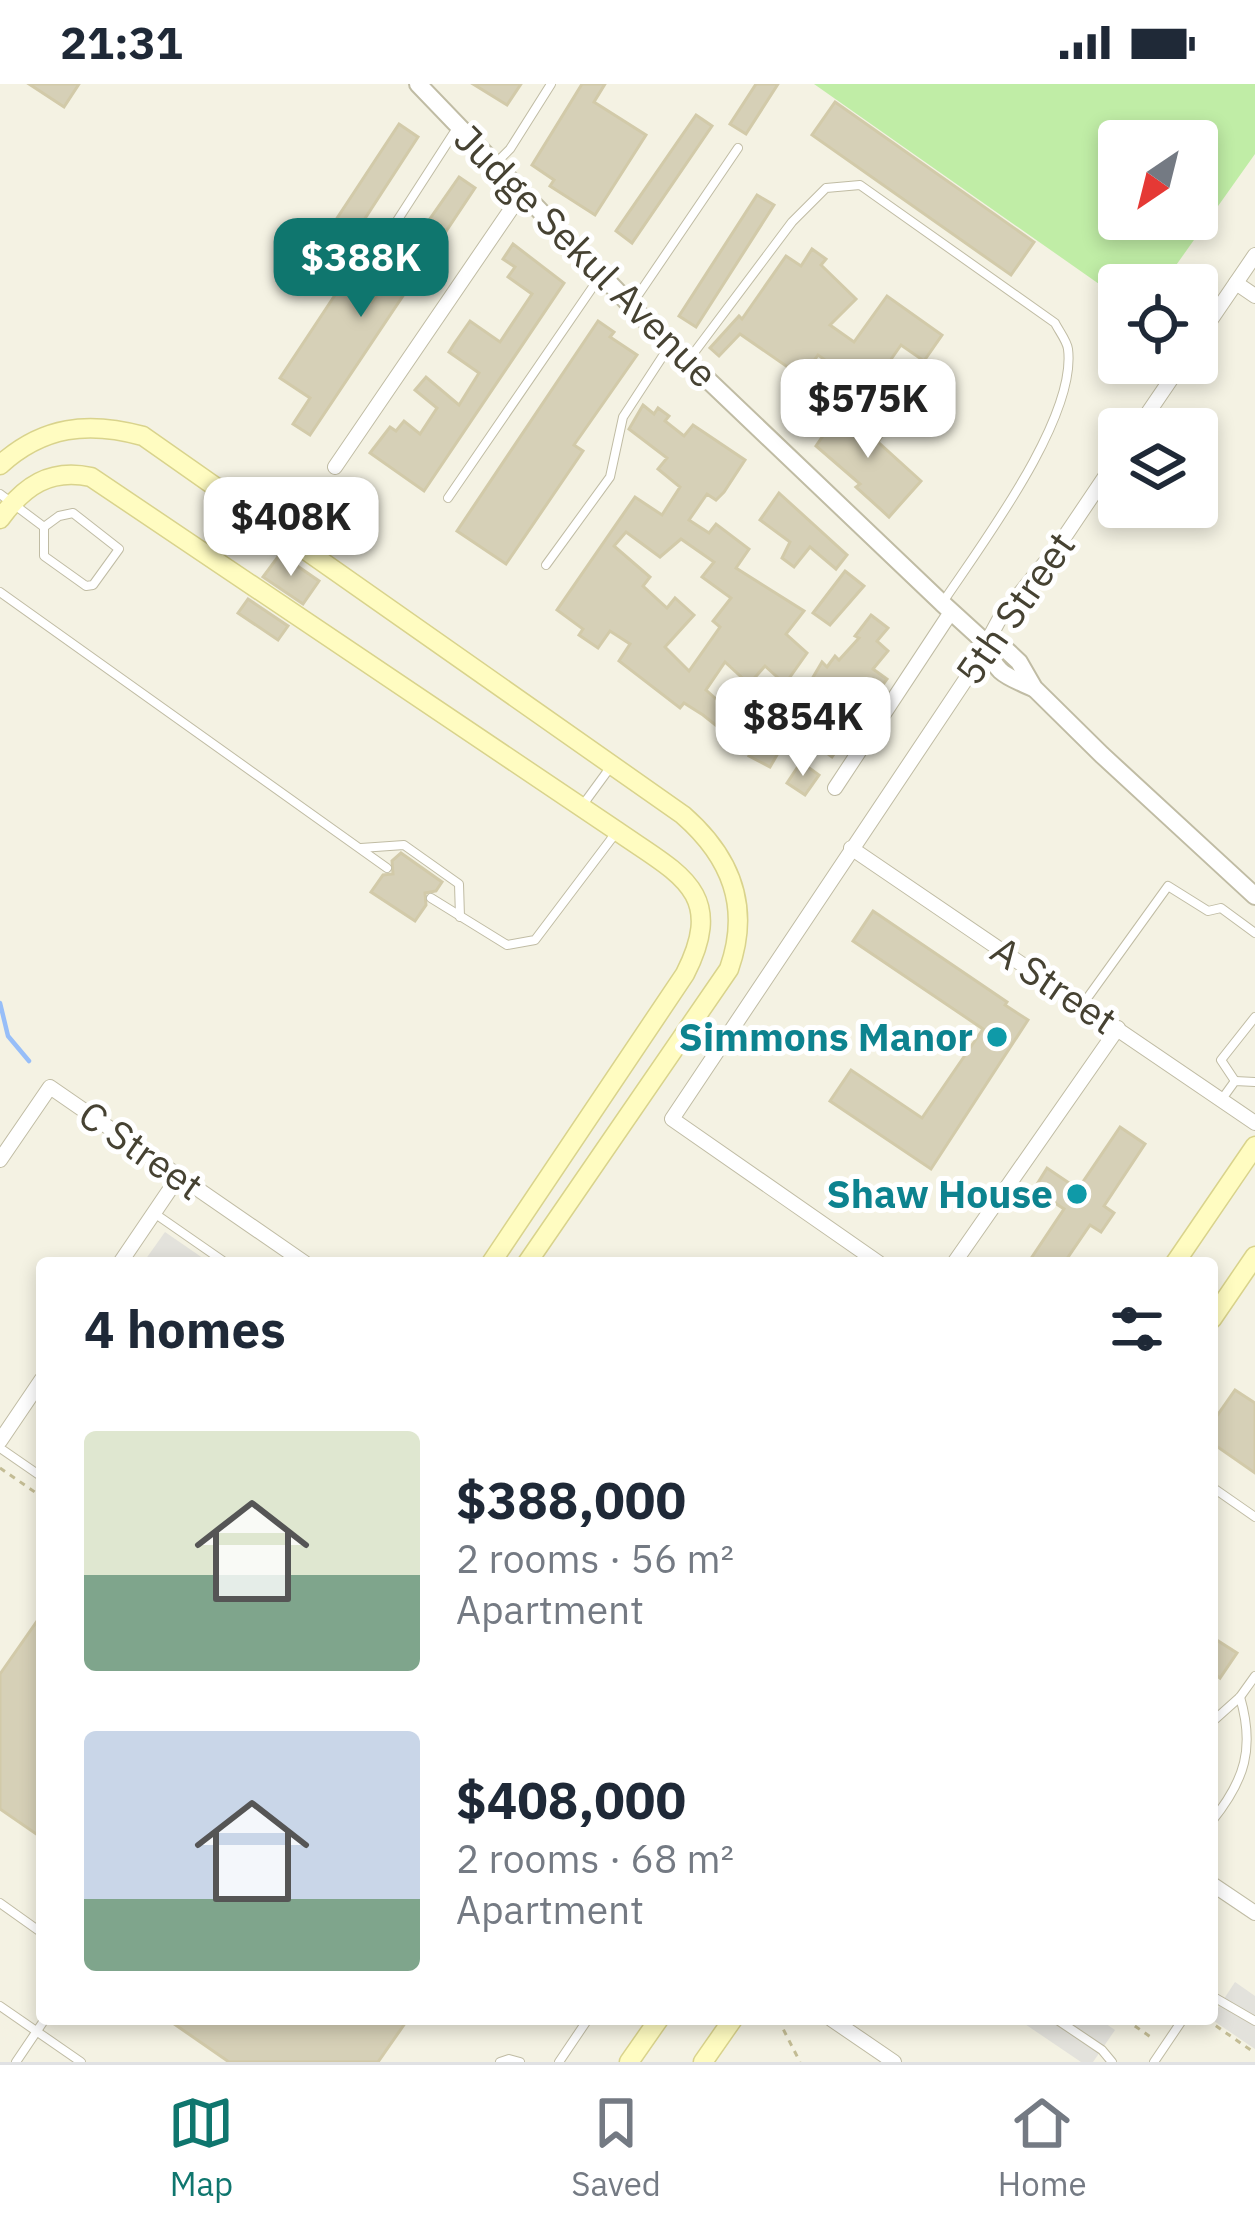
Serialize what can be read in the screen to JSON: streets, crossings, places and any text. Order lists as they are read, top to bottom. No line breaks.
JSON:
{"streets":{"street":["Judge Sekul Avenue","5th Street","A Street","C Street"]},"crossings":[["Judge Sekul Avenue","5th Street"],["5th Street","A Street"]],"places":["Simmons Manor","Shaw House"],"north":"bottom left","page":{"status":"21:31","price":["$388K","$575K","$408K","$854K"],"heading":"4 homes","list":[{"name":"$388,000","note":"2 rooms · 56 m² · Apartment"},{"name":"$408,000","note":"2 rooms · 68 m² · Apartment"}],"tabs":["Map","Saved","Home"]}}
